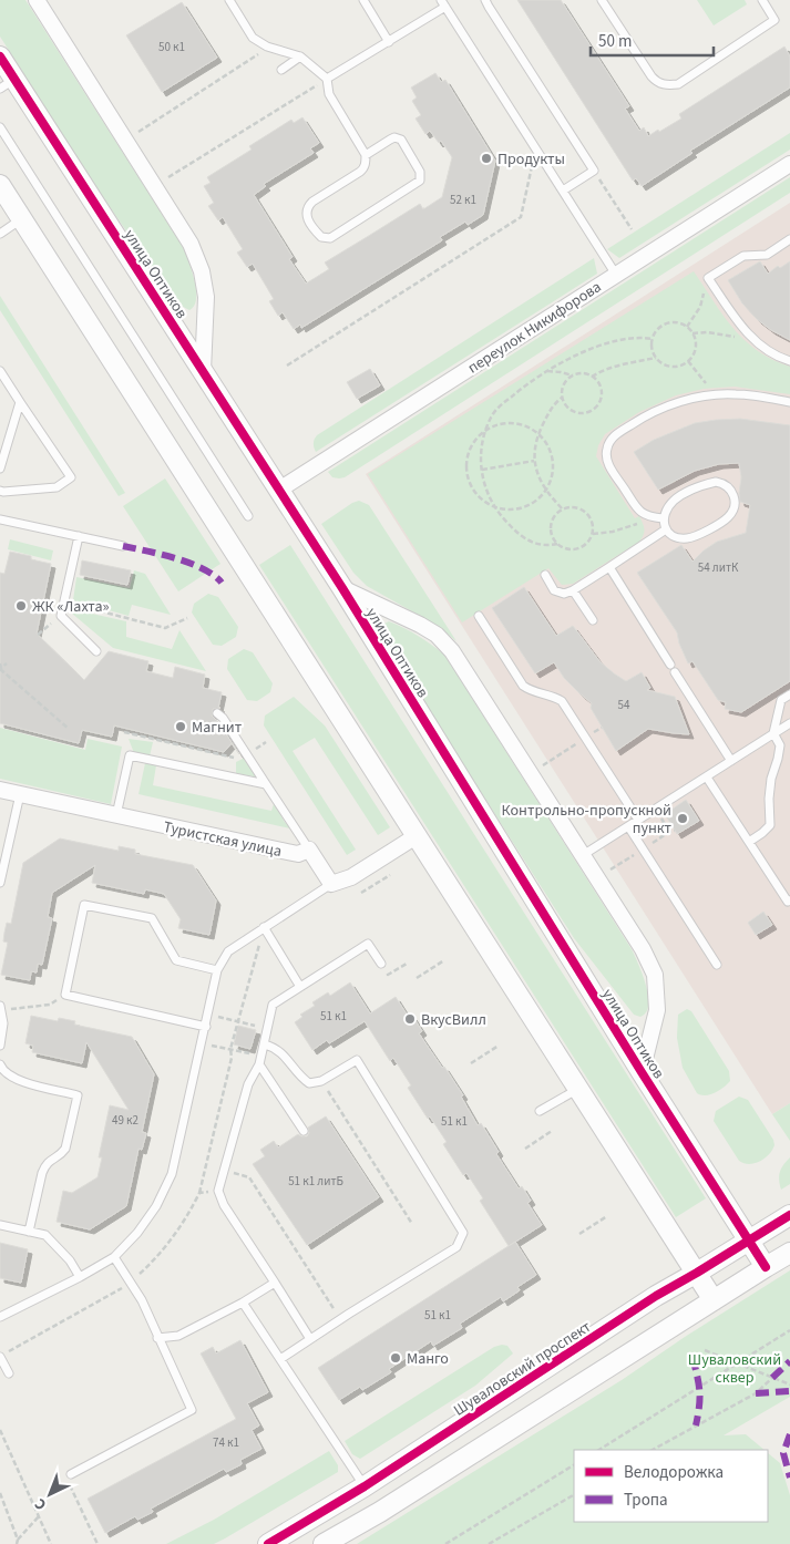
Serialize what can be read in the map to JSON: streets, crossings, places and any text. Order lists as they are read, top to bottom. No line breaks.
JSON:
{"streets":{"street":["улица Оптиков","переулок Никифорова","Туристская улица","Шуваловский проспект"]},"crossings":[["улица Оптиков","переулок Никифорова"],["улица Оптиков","Шуваловский проспект"]],"parks":["Шуваловский сквер"],"places":["Продукты","ЖК «Лахта»","Магнит","Контрольно-пропускной пункт","ВкусВилл","Манго"],"house_numbers":["50 к1","52 к1","54 литК","54","51 к1","49 к2","51 к1","51 к1 литБ","51 к1","74 к1"],"legend":["Велодорожка","Тропа"],"scale_bar":"50 m","north":"bottom left"}
